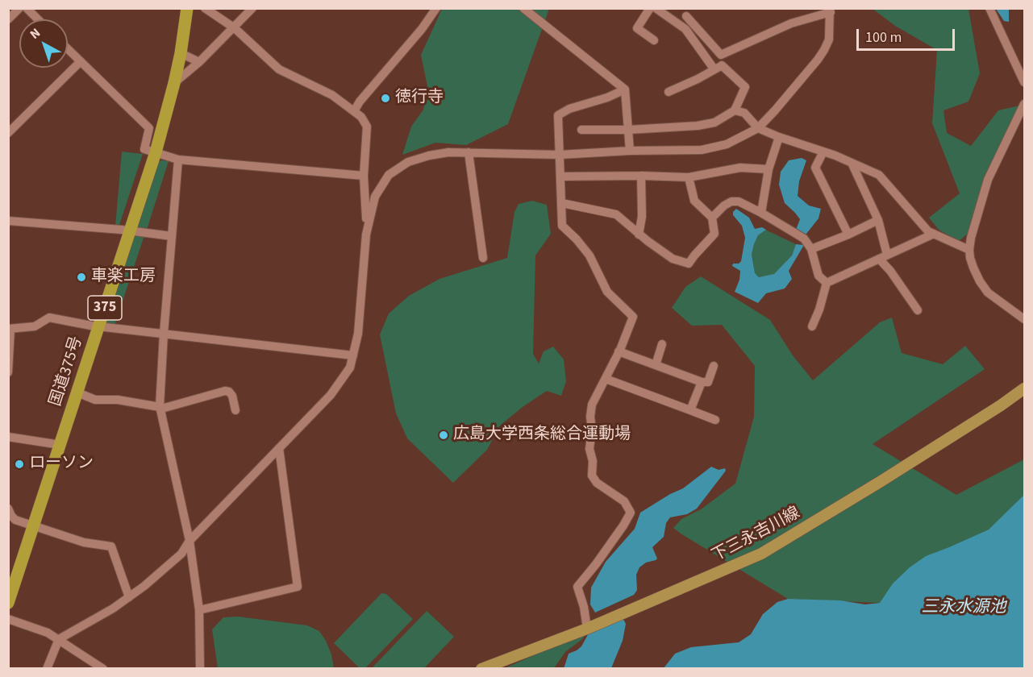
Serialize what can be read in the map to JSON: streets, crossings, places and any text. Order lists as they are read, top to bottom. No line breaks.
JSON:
{"streets":{"highway":["375","国道375号"],"main road":["下三永吉川線"]},"water":["三永水源池"],"places":["徳行寺","車楽工房","広島大学西条総合運動場","ローソン"],"scale_bar":"100 m","north":"top left"}
